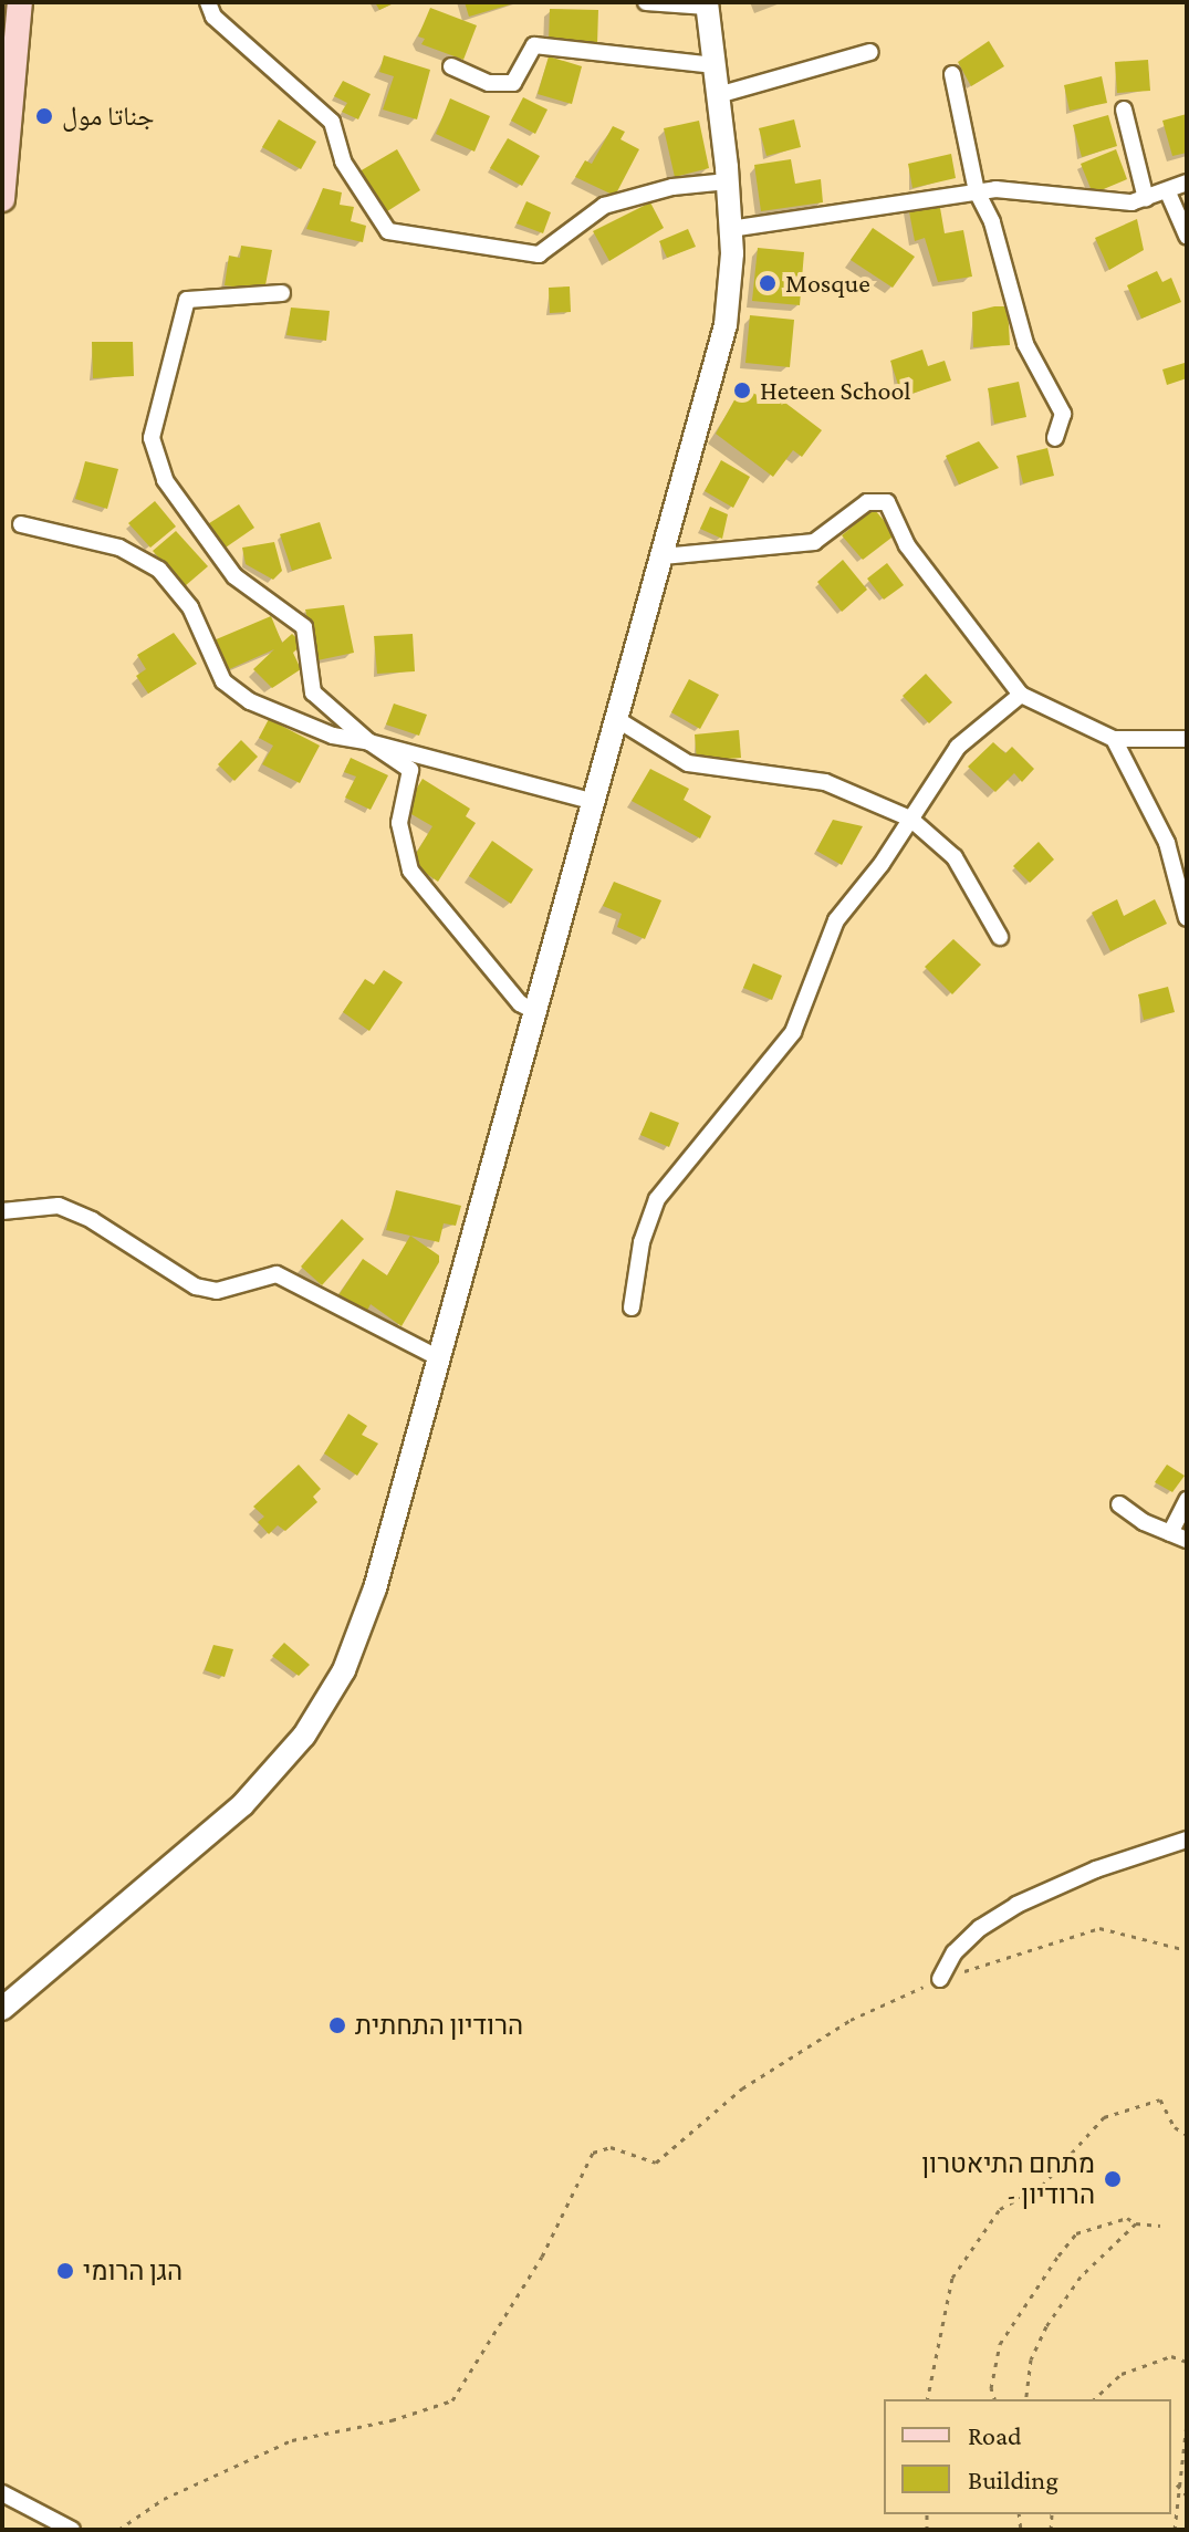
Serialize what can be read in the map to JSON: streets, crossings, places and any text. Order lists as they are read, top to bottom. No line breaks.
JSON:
{"places":["جناتا مول","Mosque","Heteen School","הרודיון התחתית","מתחם התיאטרון - הרודיון","הגן הרומי"],"legend":["Road","Building"]}
